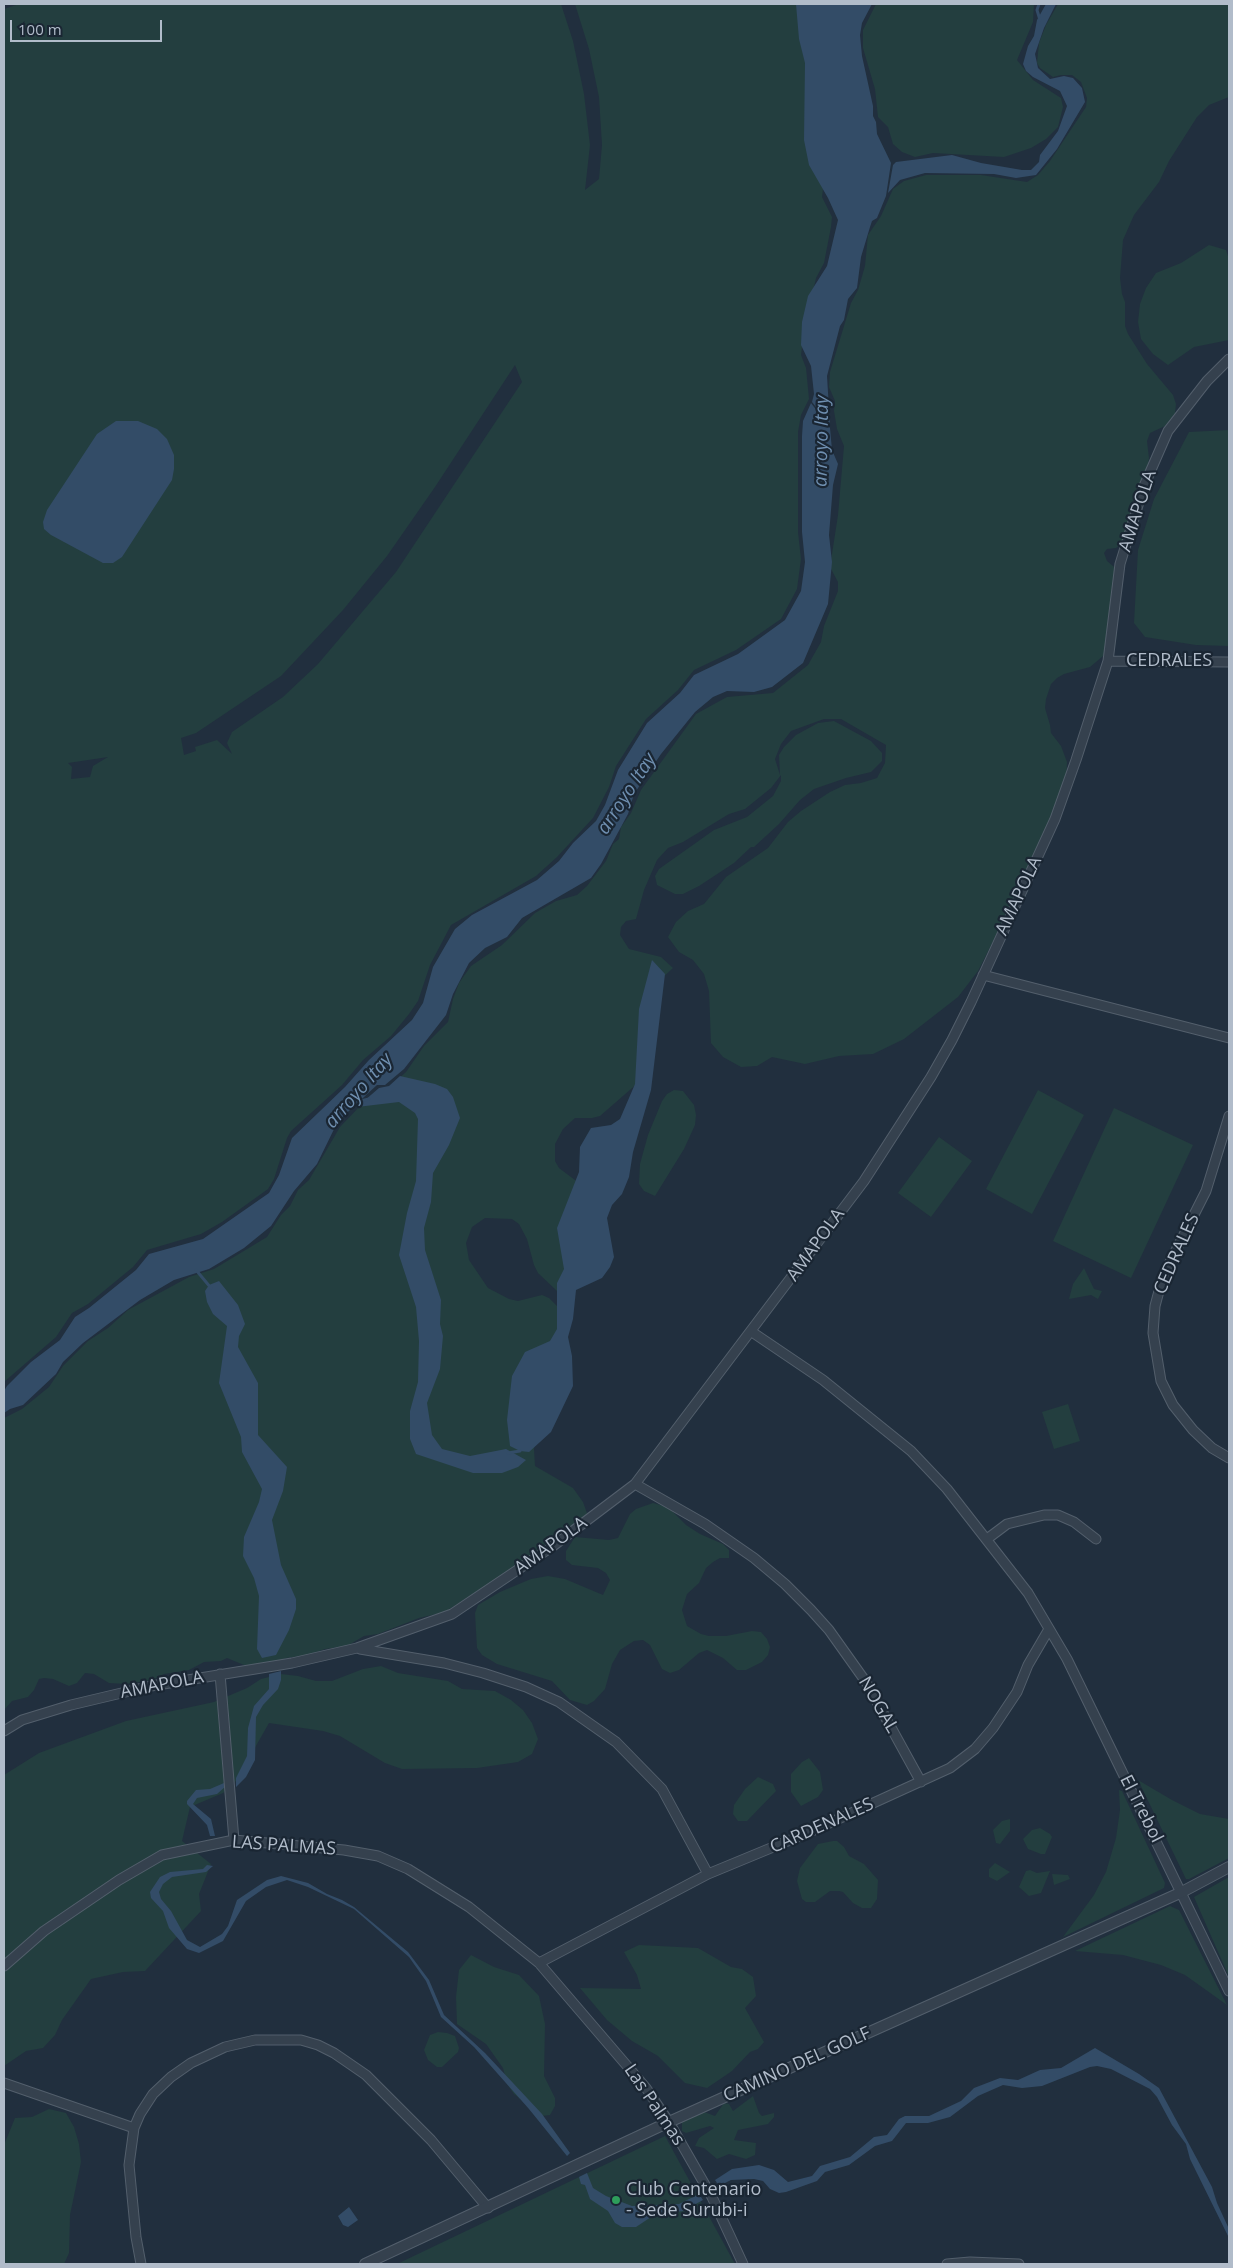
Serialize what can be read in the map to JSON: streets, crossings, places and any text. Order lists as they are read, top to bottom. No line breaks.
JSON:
{"streets":{"street":["AMAPOLA","CEDRALES","NOGAL","El Trebol","CARDENALES","LAS PALMAS","CAMINO DEL GOLF","Las Palmas"]},"crossings":[["AMAPOLA","CEDRALES"],["AMAPOLA","NOGAL"],["AMAPOLA","El Trebol"],["NOGAL","CARDENALES"],["El Trebol","CARDENALES"],["El Trebol","CAMINO DEL GOLF"],["CARDENALES","LAS PALMAS"],["CARDENALES","Las Palmas"],["LAS PALMAS","Las Palmas"],["CAMINO DEL GOLF","Las Palmas"]],"water":["arroyo Itay"],"places":["Club Centenario - Sede Surubi-i"],"scale_bar":"100 m"}
